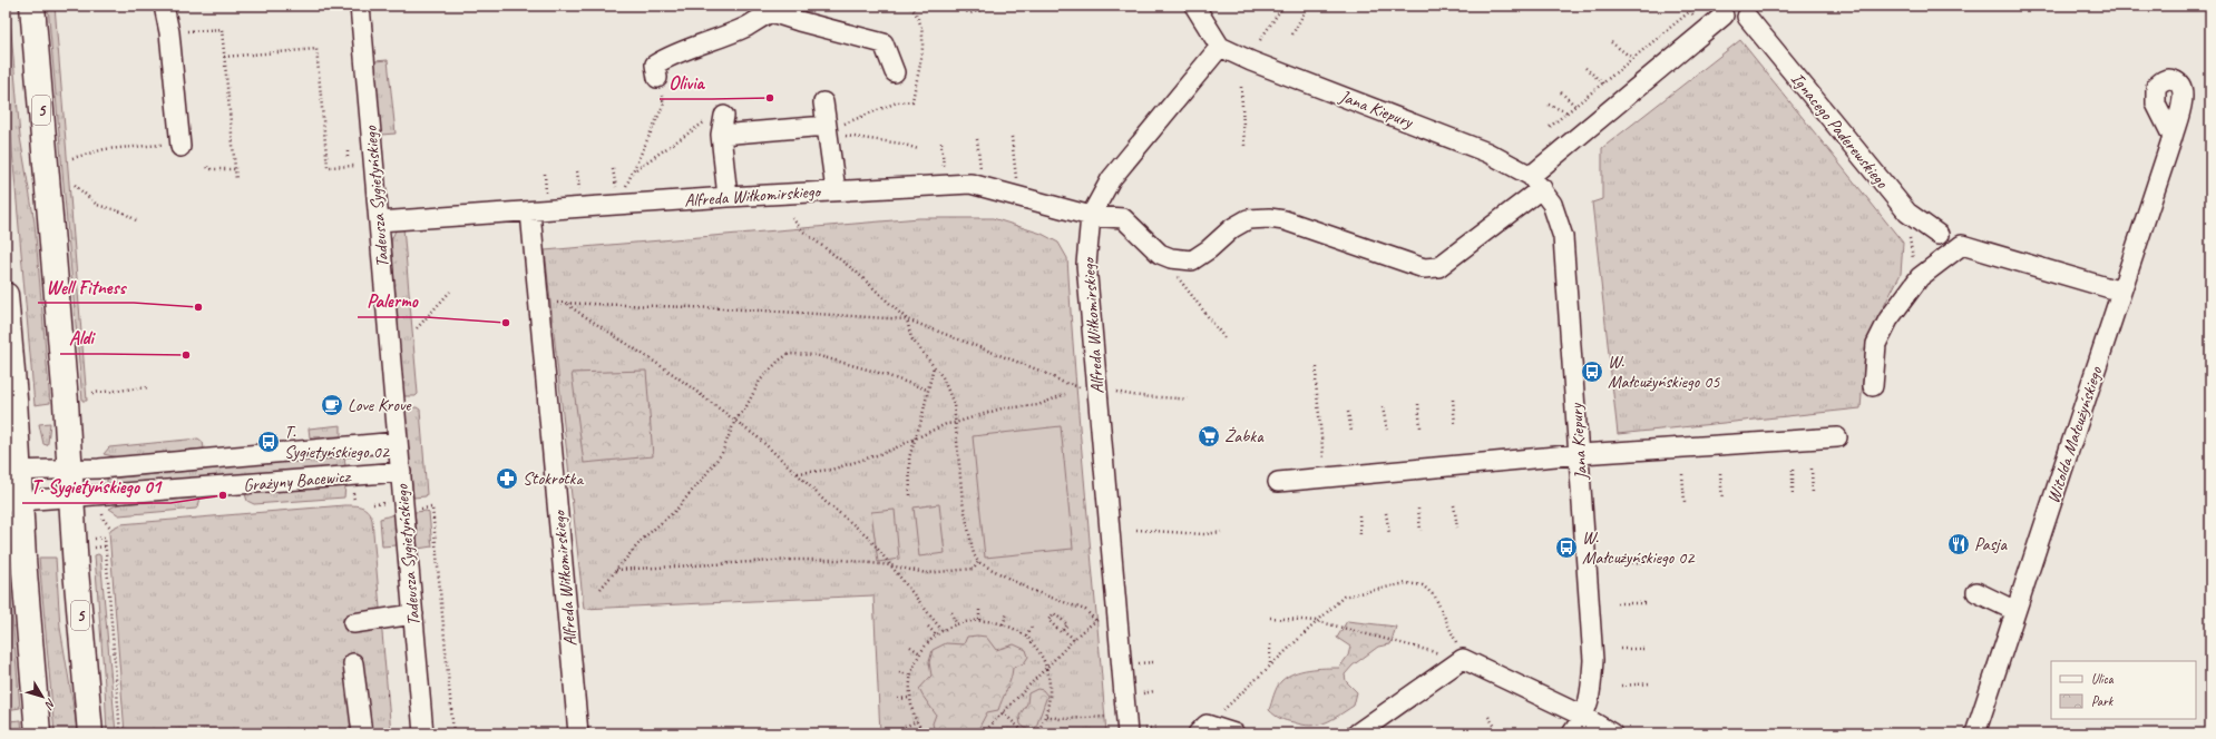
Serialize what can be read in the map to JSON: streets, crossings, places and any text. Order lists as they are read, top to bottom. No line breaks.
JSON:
{"streets":{"main road":["5"],"street":["Jana Kiepury","Ignacego Paderewskiego","Alfreda Wiłkomirskiego","Tadeusza Sygietyńskiego","Witolda Małcużyńskiego","Grażyny Bacewicz"]},"crossings":[["5","Grażyny Bacewicz"],["Alfreda Wiłkomirskiego","Tadeusza Sygietyńskiego"],["Tadeusza Sygietyńskiego","Grażyny Bacewicz"]],"places":{"other":["Olivia","Well Fitness","Palermo","Aldi","T. Sygietyńskiego 01"],"bus stop":["W. Małcużyńskiego 05","T. Sygietyńskiego 02","W. Małcużyńskiego 02"],"cafe":["Love Krove"],"supermarket":["Żabka"],"pharmacy":["Stokrotka"],"restaurant":["Pasja"]},"legend":["Ulica","Park"],"north":"bottom right"}
